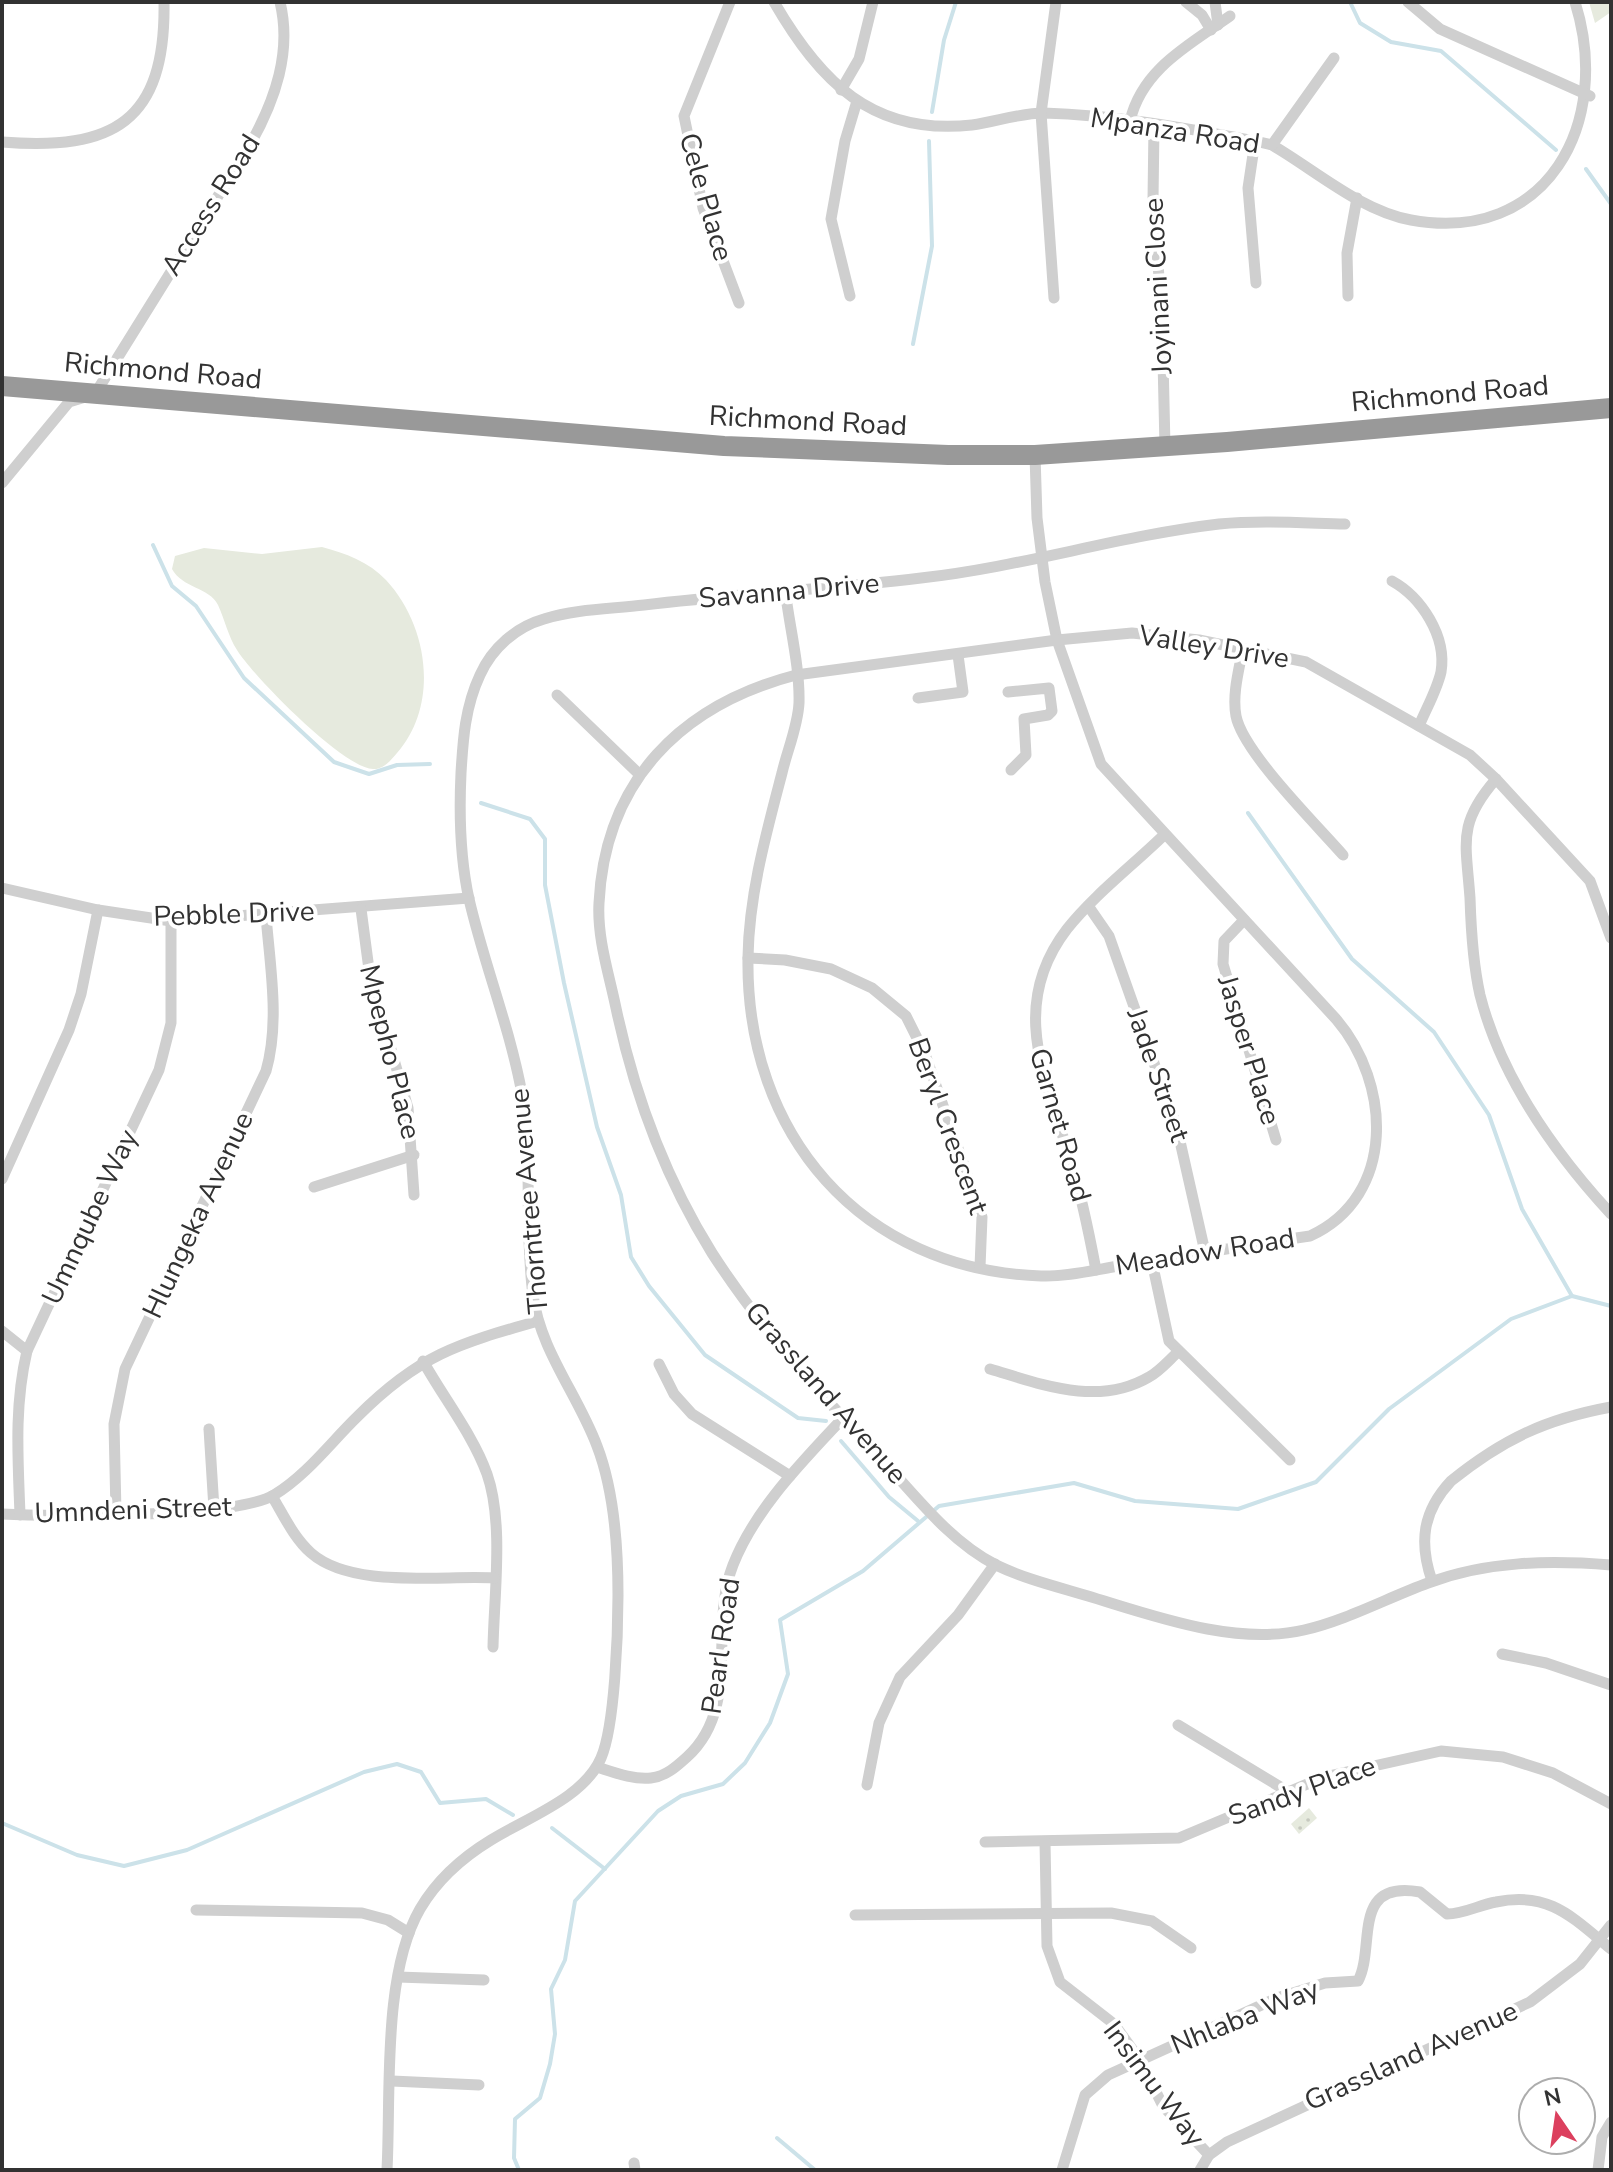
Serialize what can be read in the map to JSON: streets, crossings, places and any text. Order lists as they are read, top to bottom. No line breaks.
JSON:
{"streets":{"highway":["Richmond Road"],"street":["Mpanza Road","Cele Place","Access Road","Joyinani Close","Savanna Drive","Valley Drive","Pebble Drive","Jasper Place","Mpepho Place","Jade Street","Garnet Road","Beryl Crescent","Thorntree Avenue","Hlungeka Avenue","Umnqube Way","Meadow Road","Grassland Avenue","Umndeni Street","Pearl Road","Sandy Place","Nhlaba Way","Insimu Way"]},"crossings":[["Mpanza Road","Joyinani Close"],["Access Road","Richmond Road"],["Joyinani Close","Richmond Road"],["Richmond Road","Meadow Road"],["Savanna Drive","Pebble Drive"],["Savanna Drive","Thorntree Avenue"],["Savanna Drive","Meadow Road"],["Valley Drive","Meadow Road"],["Valley Drive","Grassland Avenue"],["Pebble Drive","Mpepho Place"],["Pebble Drive","Thorntree Avenue"],["Pebble Drive","Hlungeka Avenue"],["Pebble Drive","Umnqube Way"],["Jasper Place","Meadow Road"],["Jade Street","Garnet Road"],["Jade Street","Meadow Road"],["Garnet Road","Meadow Road"],["Beryl Crescent","Meadow Road"],["Thorntree Avenue","Umndeni Street"],["Thorntree Avenue","Pearl Road"],["Hlungeka Avenue","Umndeni Street"],["Umnqube Way","Umndeni Street"],["Meadow Road","Grassland Avenue"],["Grassland Avenue","Pearl Road"],["Grassland Avenue","Nhlaba Way"],["Grassland Avenue","Insimu Way"],["Sandy Place","Insimu Way"],["Nhlaba Way","Insimu Way"]],"north":"top"}
